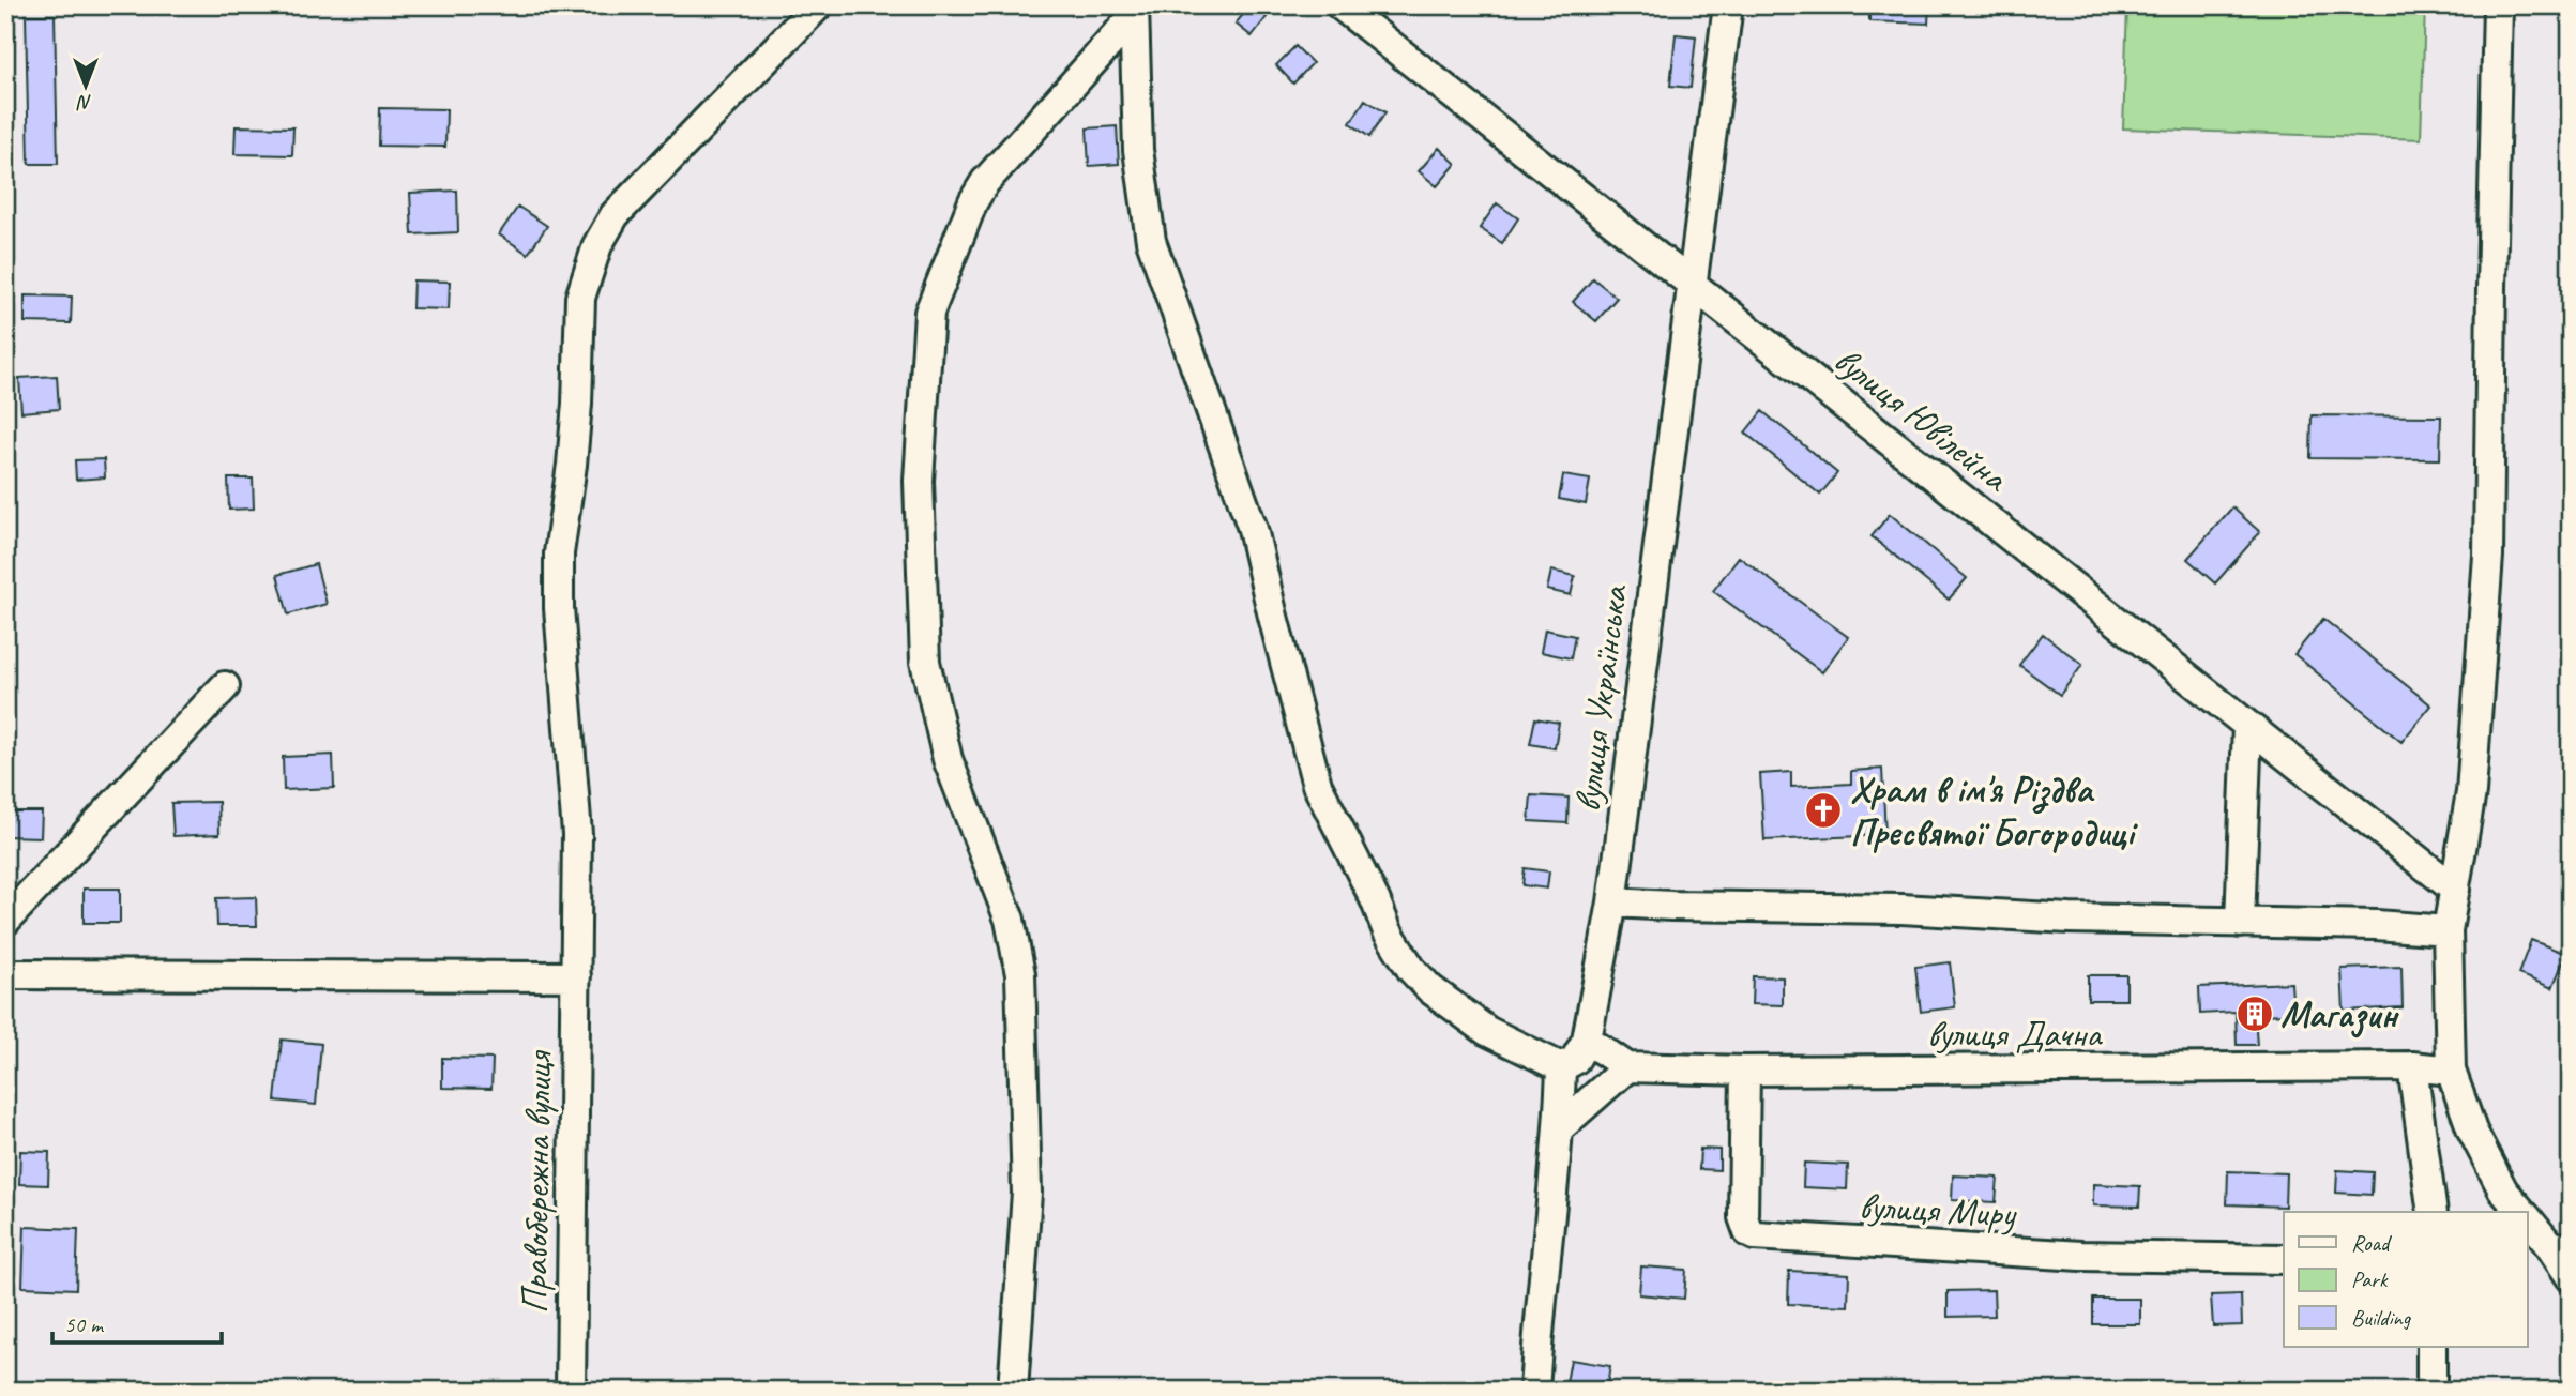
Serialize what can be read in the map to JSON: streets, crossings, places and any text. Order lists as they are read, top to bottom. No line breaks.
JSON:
{"streets":{"street":["вулиця Ювілейна","вулиця Українська","вулиця Дачна","Правобережна вулиця","вулиця Миру"]},"crossings":[["вулиця Ювілейна","вулиця Українська"],["вулиця Дачна","вулиця Миру"]],"places":{"church":["Храм в ім'я Різдва Пресвятої Богородиці"],"building":["Магазин"]},"legend":["Road","Park","Building"],"scale_bar":"50 m","north":"bottom"}
